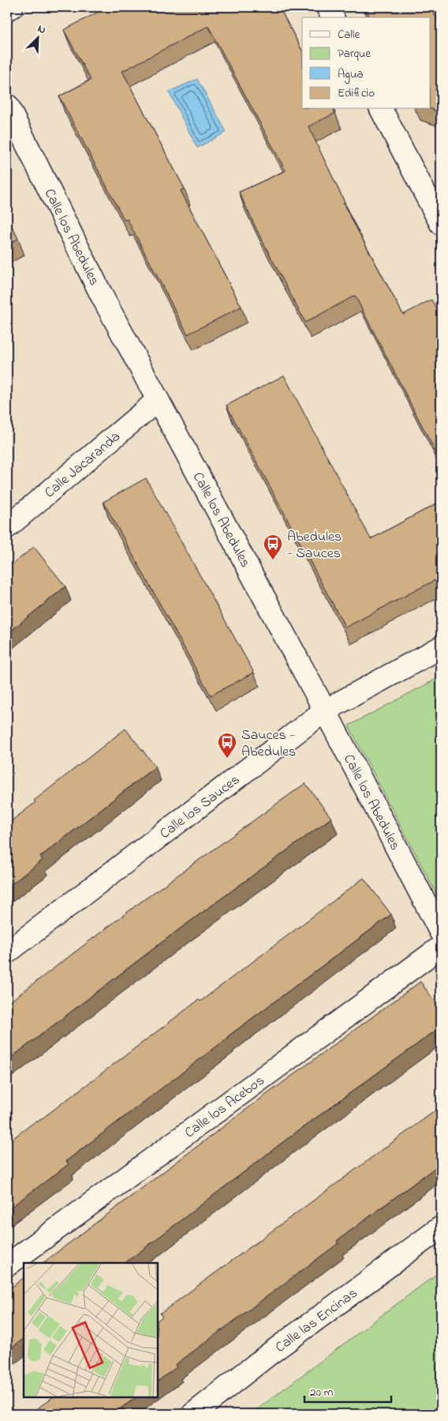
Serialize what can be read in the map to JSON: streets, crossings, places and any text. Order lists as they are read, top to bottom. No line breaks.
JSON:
{"streets":{"street":["Calle los Abedules","Calle Jacaranda","Calle los Sauces","Calle los Acebos","Calle las Encinas"]},"crossings":[["Calle los Abedules","Calle Jacaranda"],["Calle los Abedules","Calle los Sauces"]],"places":{"bus stop":["Abedules - Sauces","Sauces - Abedules"]},"legend":["Calle","Parque","Agua","Edificio"],"scale_bar":"20 m","north":"top right"}
